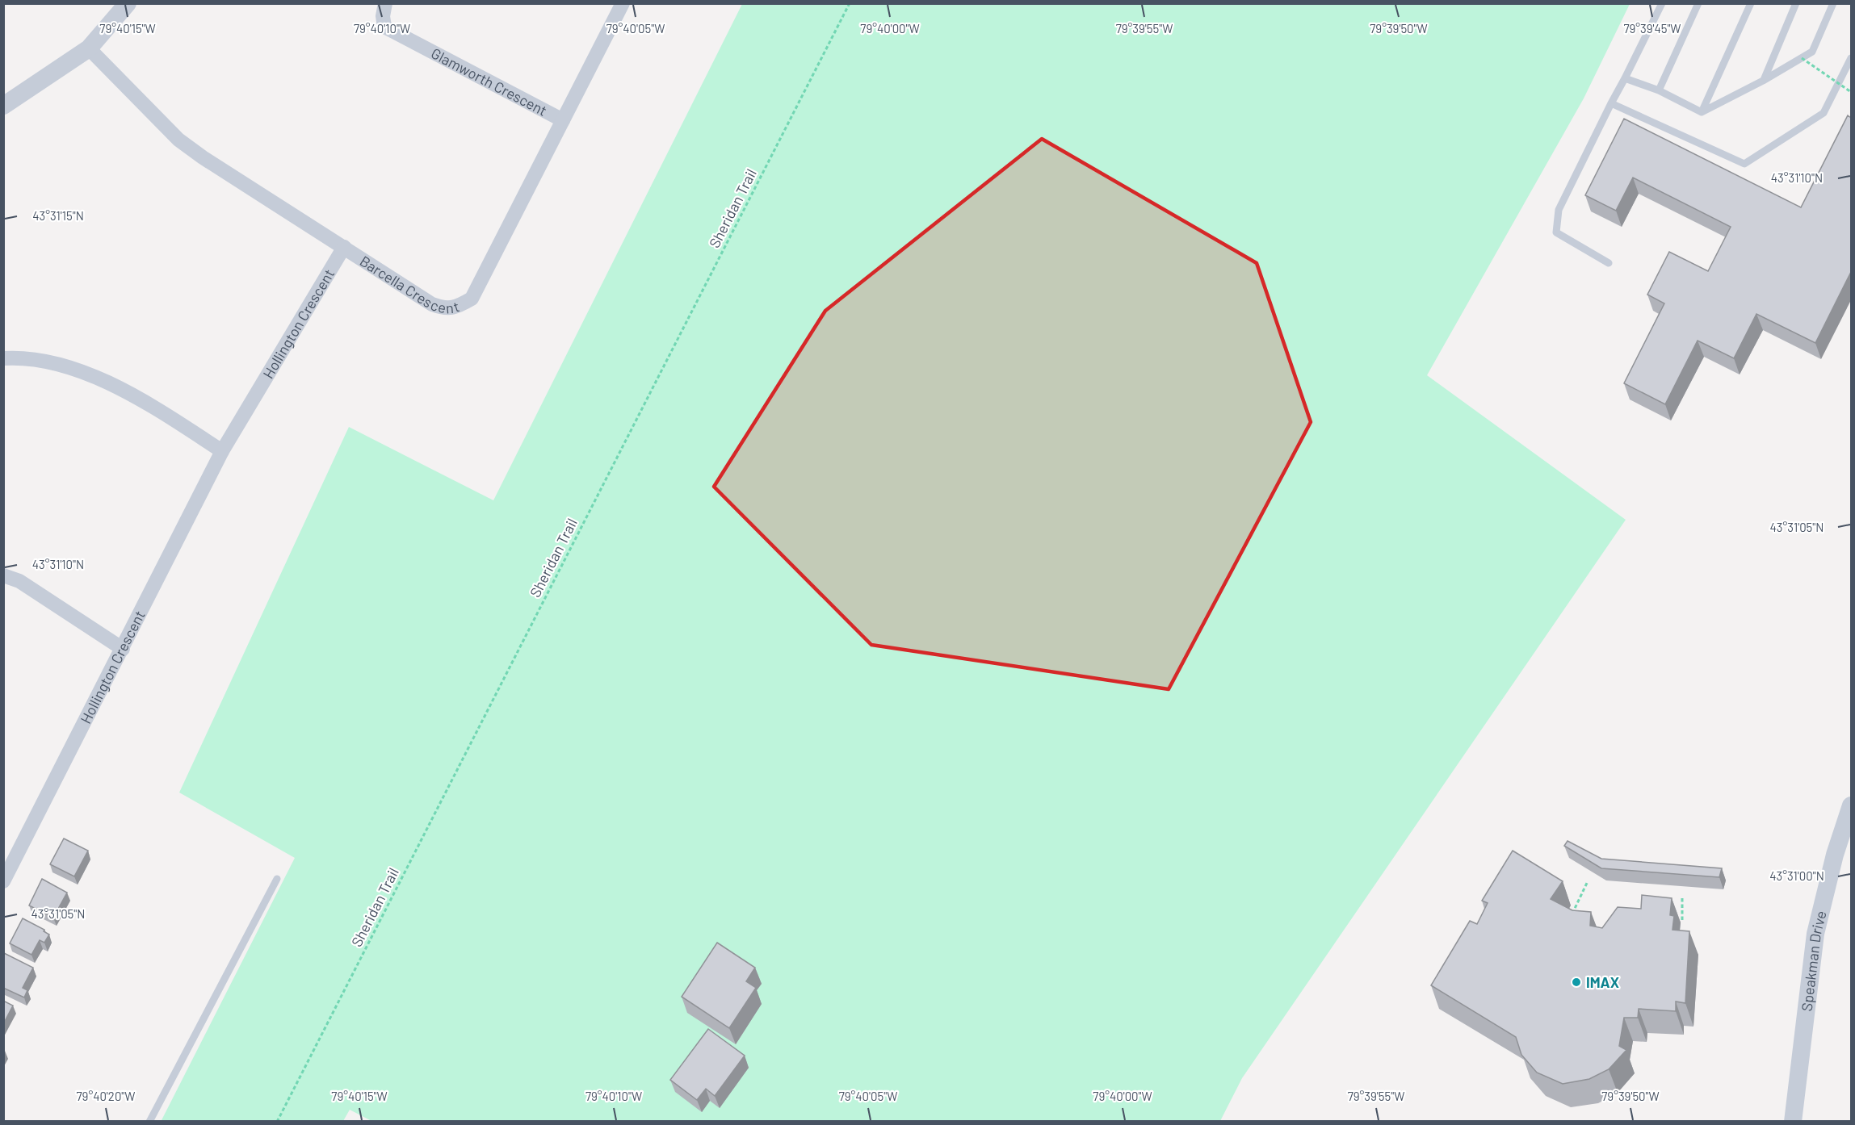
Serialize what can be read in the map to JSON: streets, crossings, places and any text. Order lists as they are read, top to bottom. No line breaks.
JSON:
{"streets":{"street":["Glamworth Crescent","Barcella Crescent","Hollington Crescent","Speakman Drive"],"path":["Sheridan Trail"]},"crossings":[["Glamworth Crescent","Barcella Crescent"],["Barcella Crescent","Hollington Crescent"]],"places":["IMAX"],"coordinates":["79°40'15\"W","79°40'10\"W","79°40'05\"W","79°40'00\"W","79°39'55\"W","79°39'50\"W","79°39'45\"W","43°31'10\"N","43°31'15\"N","43°31'05\"N","43°31'00\"N","79°40'20\"W"]}
